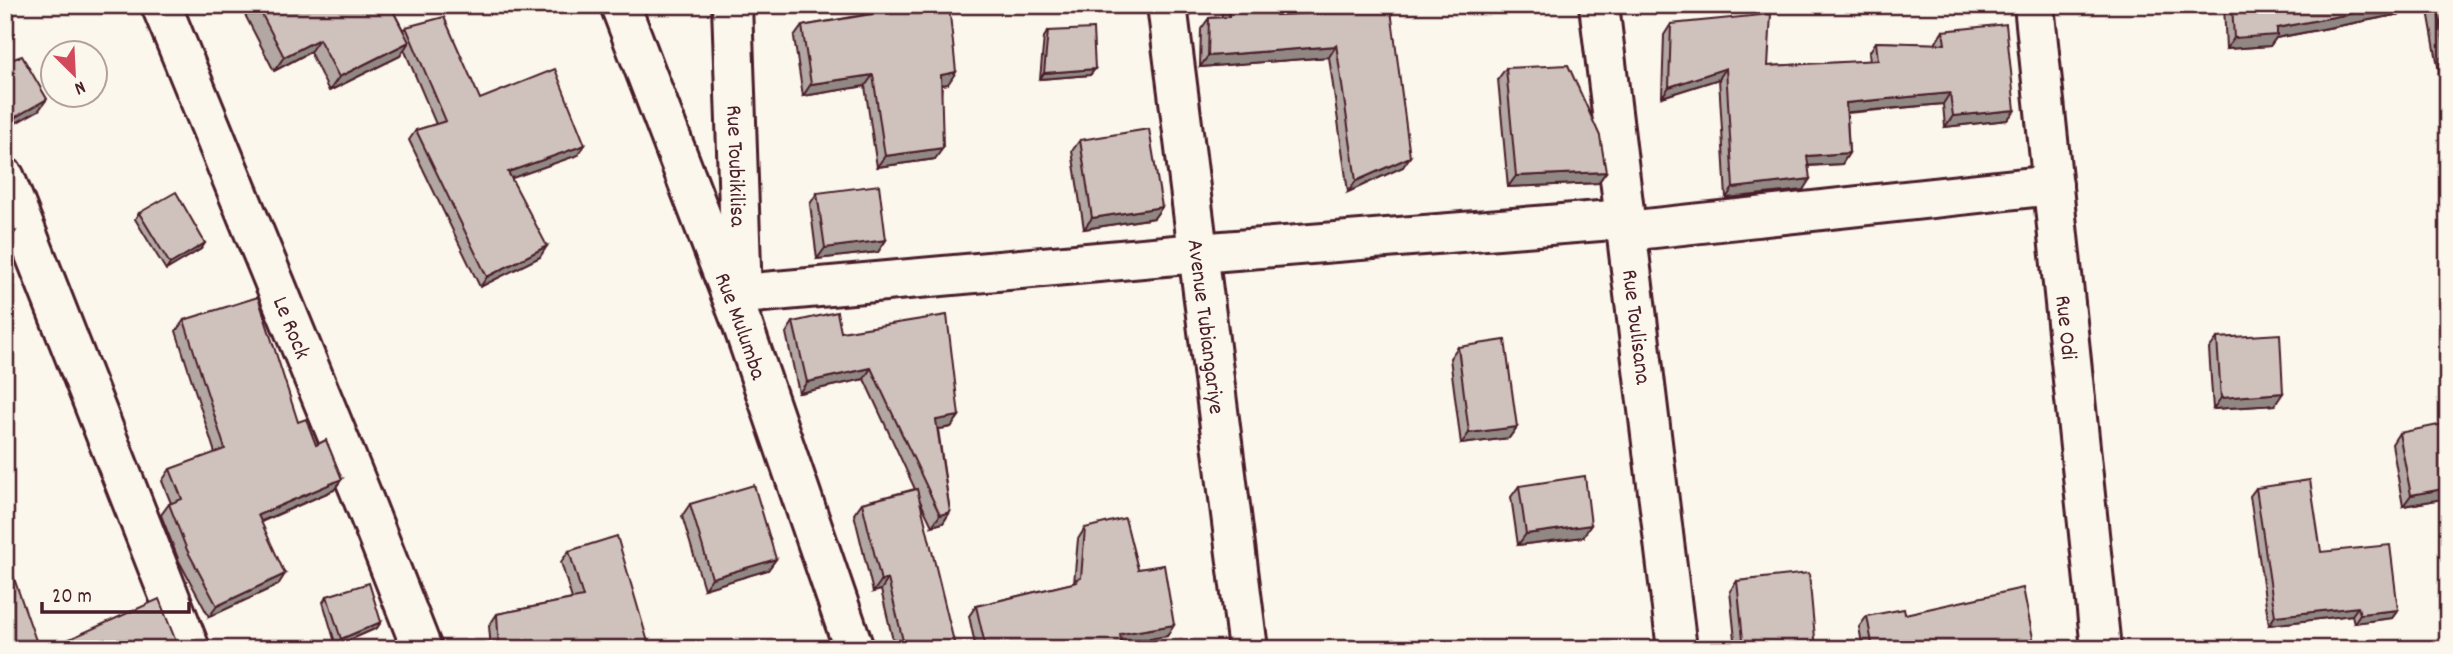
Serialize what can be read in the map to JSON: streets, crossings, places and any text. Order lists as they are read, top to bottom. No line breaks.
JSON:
{"streets":{"street":["Rue Toubikilisa","Rue Mulumba","Le Rock","Avenue Tubiangariye","Rue Toulisana","Rue Odi"]},"crossings":[["Rue Toubikilisa","Rue Mulumba"]],"scale_bar":"20 m","north":"bottom right"}
